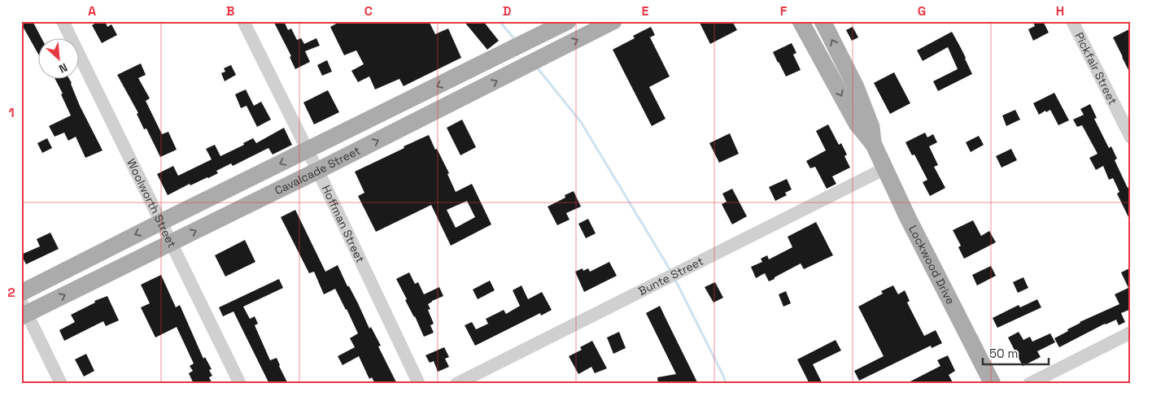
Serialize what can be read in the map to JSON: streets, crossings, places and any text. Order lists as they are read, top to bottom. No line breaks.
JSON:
{"streets":{"main road":["Cavalcade Street","Lockwood Drive"],"street":["Pickfair Street","Woolworth Street","Hoffman Street","Bunte Street"]},"crossings":[["Cavalcade Street","Woolworth Street"],["Cavalcade Street","Hoffman Street"],["Lockwood Drive","Bunte Street"]],"scale_bar":"50 m","north":"bottom right","grid":{"columns":["A","B","C","D","E","F","G","H"],"rows":["1","2"]}}
